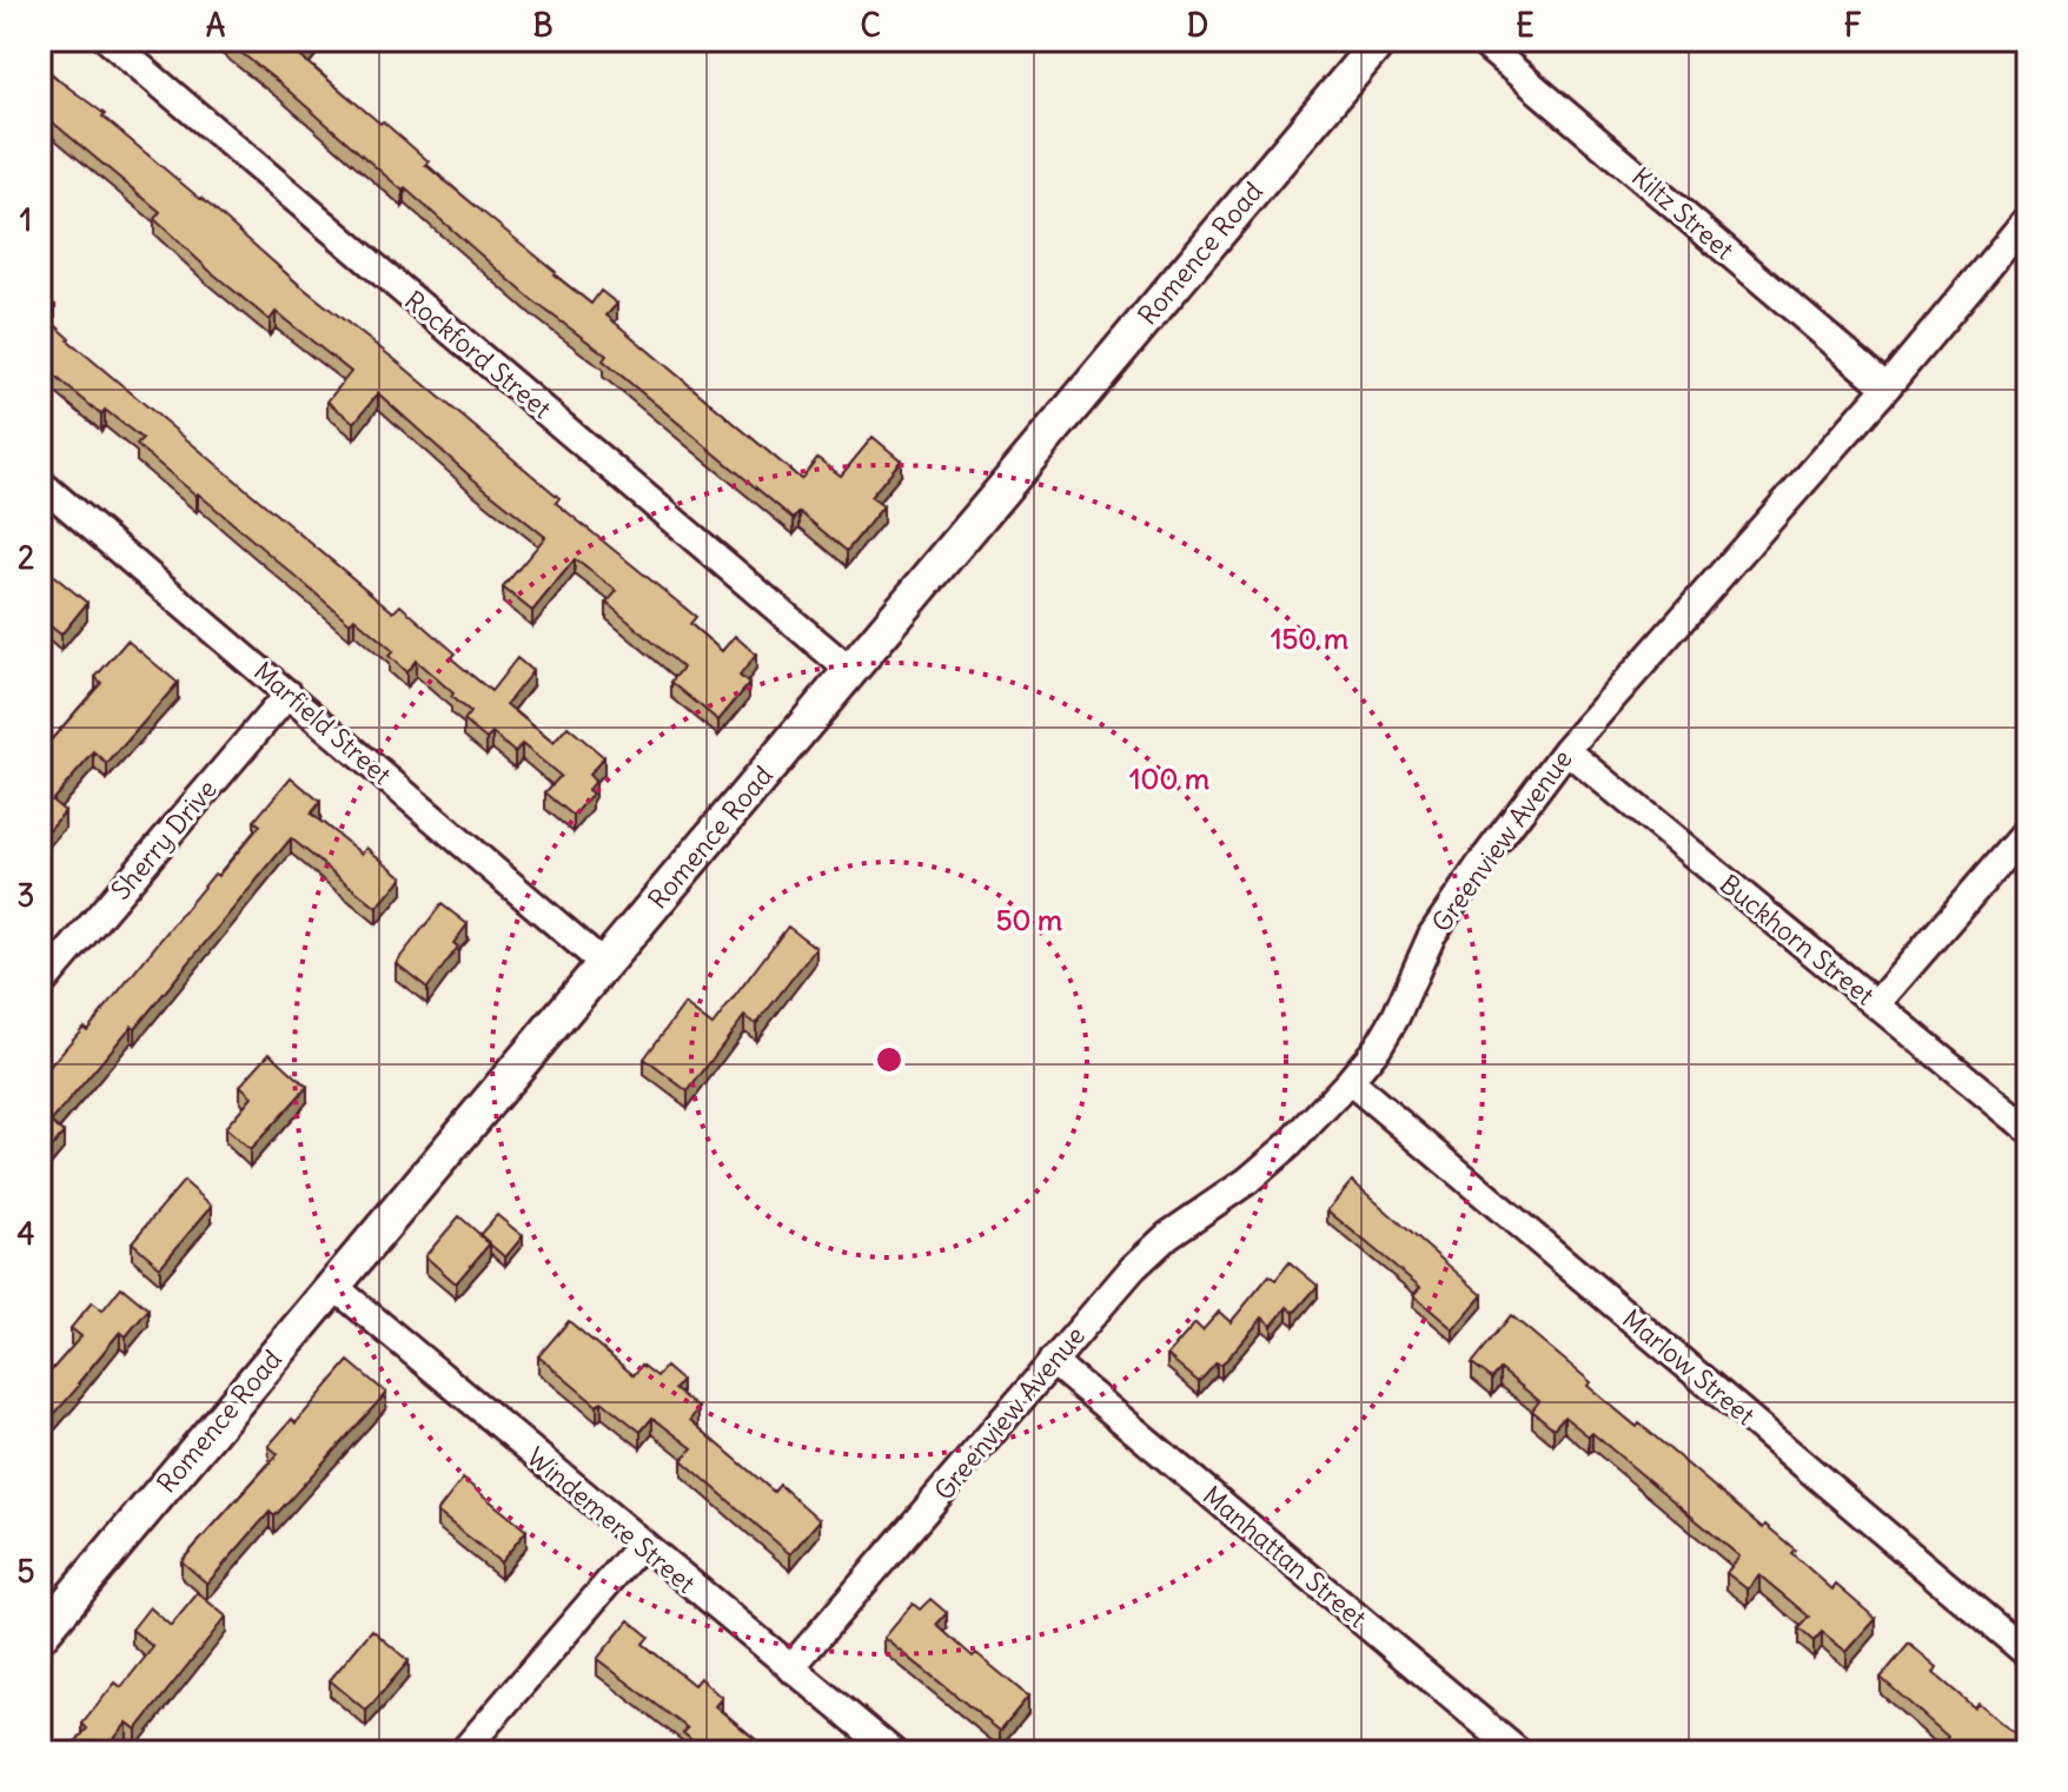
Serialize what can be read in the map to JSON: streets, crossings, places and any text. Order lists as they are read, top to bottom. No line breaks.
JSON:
{"streets":{"street":["Kiltz Street","Romence Road","Rockford Street","Marfield Street","Sherry Drive","Greenview Avenue","Buckhorn Street","Marlow Street","Windemere Street","Manhattan Street"]},"crossings":[["Kiltz Street","Greenview Avenue"],["Romence Road","Rockford Street"],["Romence Road","Marfield Street"],["Romence Road","Windemere Street"],["Marfield Street","Sherry Drive"],["Greenview Avenue","Buckhorn Street"],["Greenview Avenue","Marlow Street"],["Greenview Avenue","Windemere Street"],["Greenview Avenue","Manhattan Street"]],"grid":{"columns":["A","B","C","D","E","F"],"rows":["1","2","3","4","5"]},"rings":["150 m","100 m","50 m"]}
